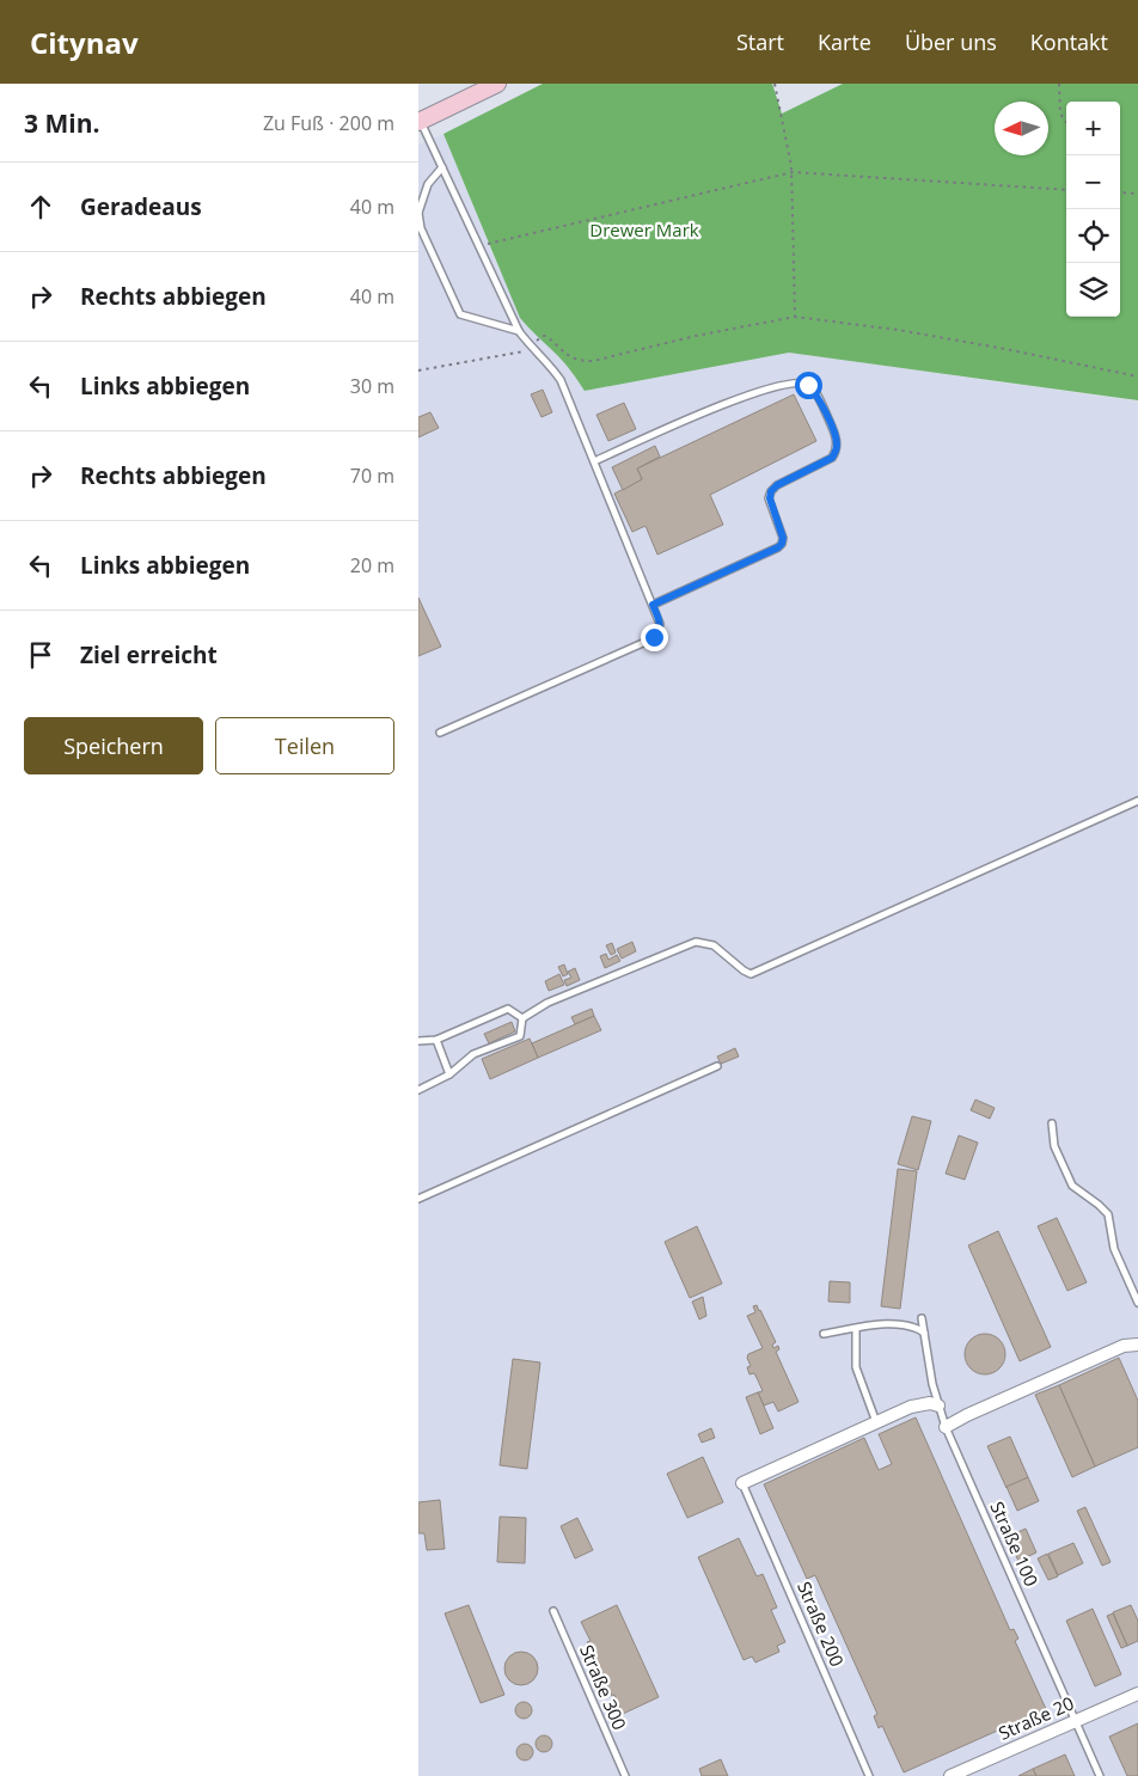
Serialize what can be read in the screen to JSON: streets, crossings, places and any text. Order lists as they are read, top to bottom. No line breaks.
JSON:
{"streets":{"street":["Straße 20"],"lane":["Straße 100","Straße 200","Straße 300"]},"crossings":[["Straße 100","Straße 20"]],"parks":["Drewer Mark"],"north":"left","page":{"header":"Citynav","nav":["Start","Karte","Über uns","Kontakt"],"heading":["3 Min.","Zu Fuß · 200 m"],"map_buttons":["+","−"],"list":[["Geradeaus","40 m"],["Rechts abbiegen","40 m"],["Links abbiegen","30 m"],["Rechts abbiegen","70 m"],["Links abbiegen","20 m"],"Ziel erreicht"],"buttons":["Speichern","Teilen"]}}
